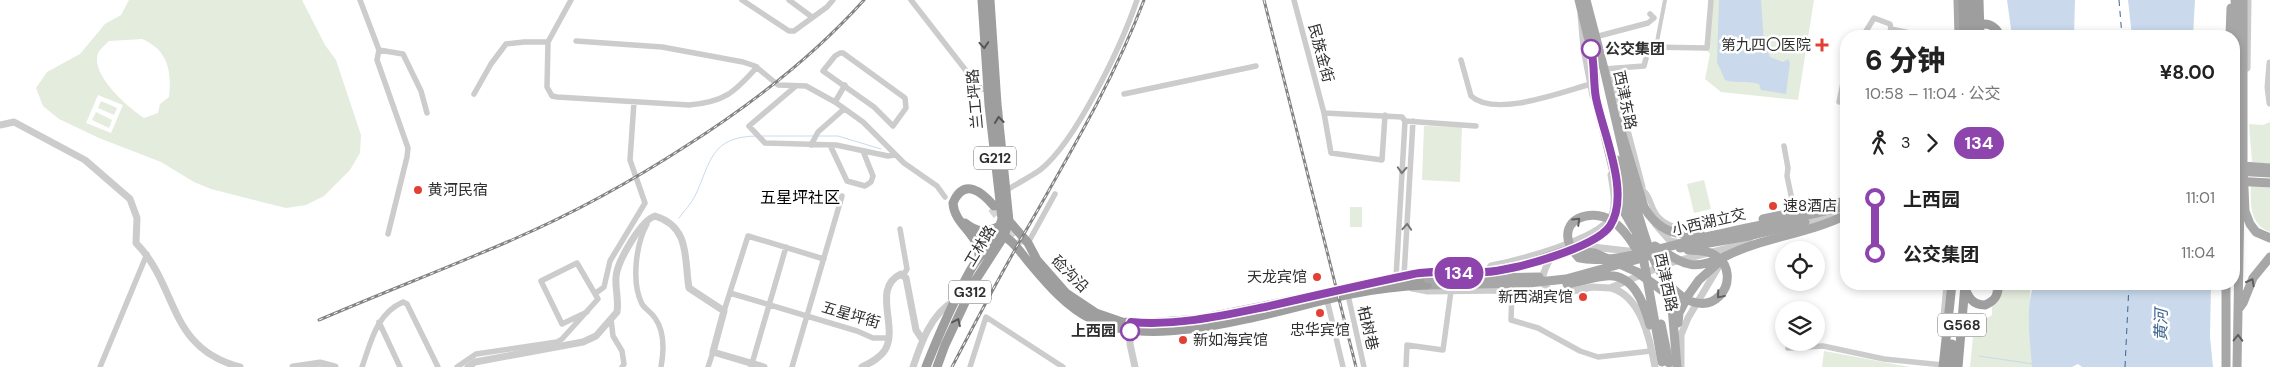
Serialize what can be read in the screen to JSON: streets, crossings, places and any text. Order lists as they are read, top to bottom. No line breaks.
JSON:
{"streets":{"highway":["兰工坪路","G212","工林路","硷沟沿","G312","G568"],"main road":["西津东路","小西湖立交","西津西路"],"street":["民族金街","五星坪街","柏树巷"]},"crossings":[["兰工坪路","工林路"],["西津东路","西津西路"]],"districts":["五星坪社区"],"water":["黄河"],"places":{"health":["第九四〇医院"],"other":["公交集团","黄河民宿","速8酒店","天龙宾馆","新西湖宾馆","忠华宾馆","上西园","新如海宾馆"]},"lines":["bus line 134"],"page":{"on_map":"134","heading":["6 分钟","10:58 – 11:04 · 公交","¥8.00"],"legs":["3","134"],"list":[{"name":"上西园","value":"11:01"},{"name":"公交集团","value":"11:04"}]}}
